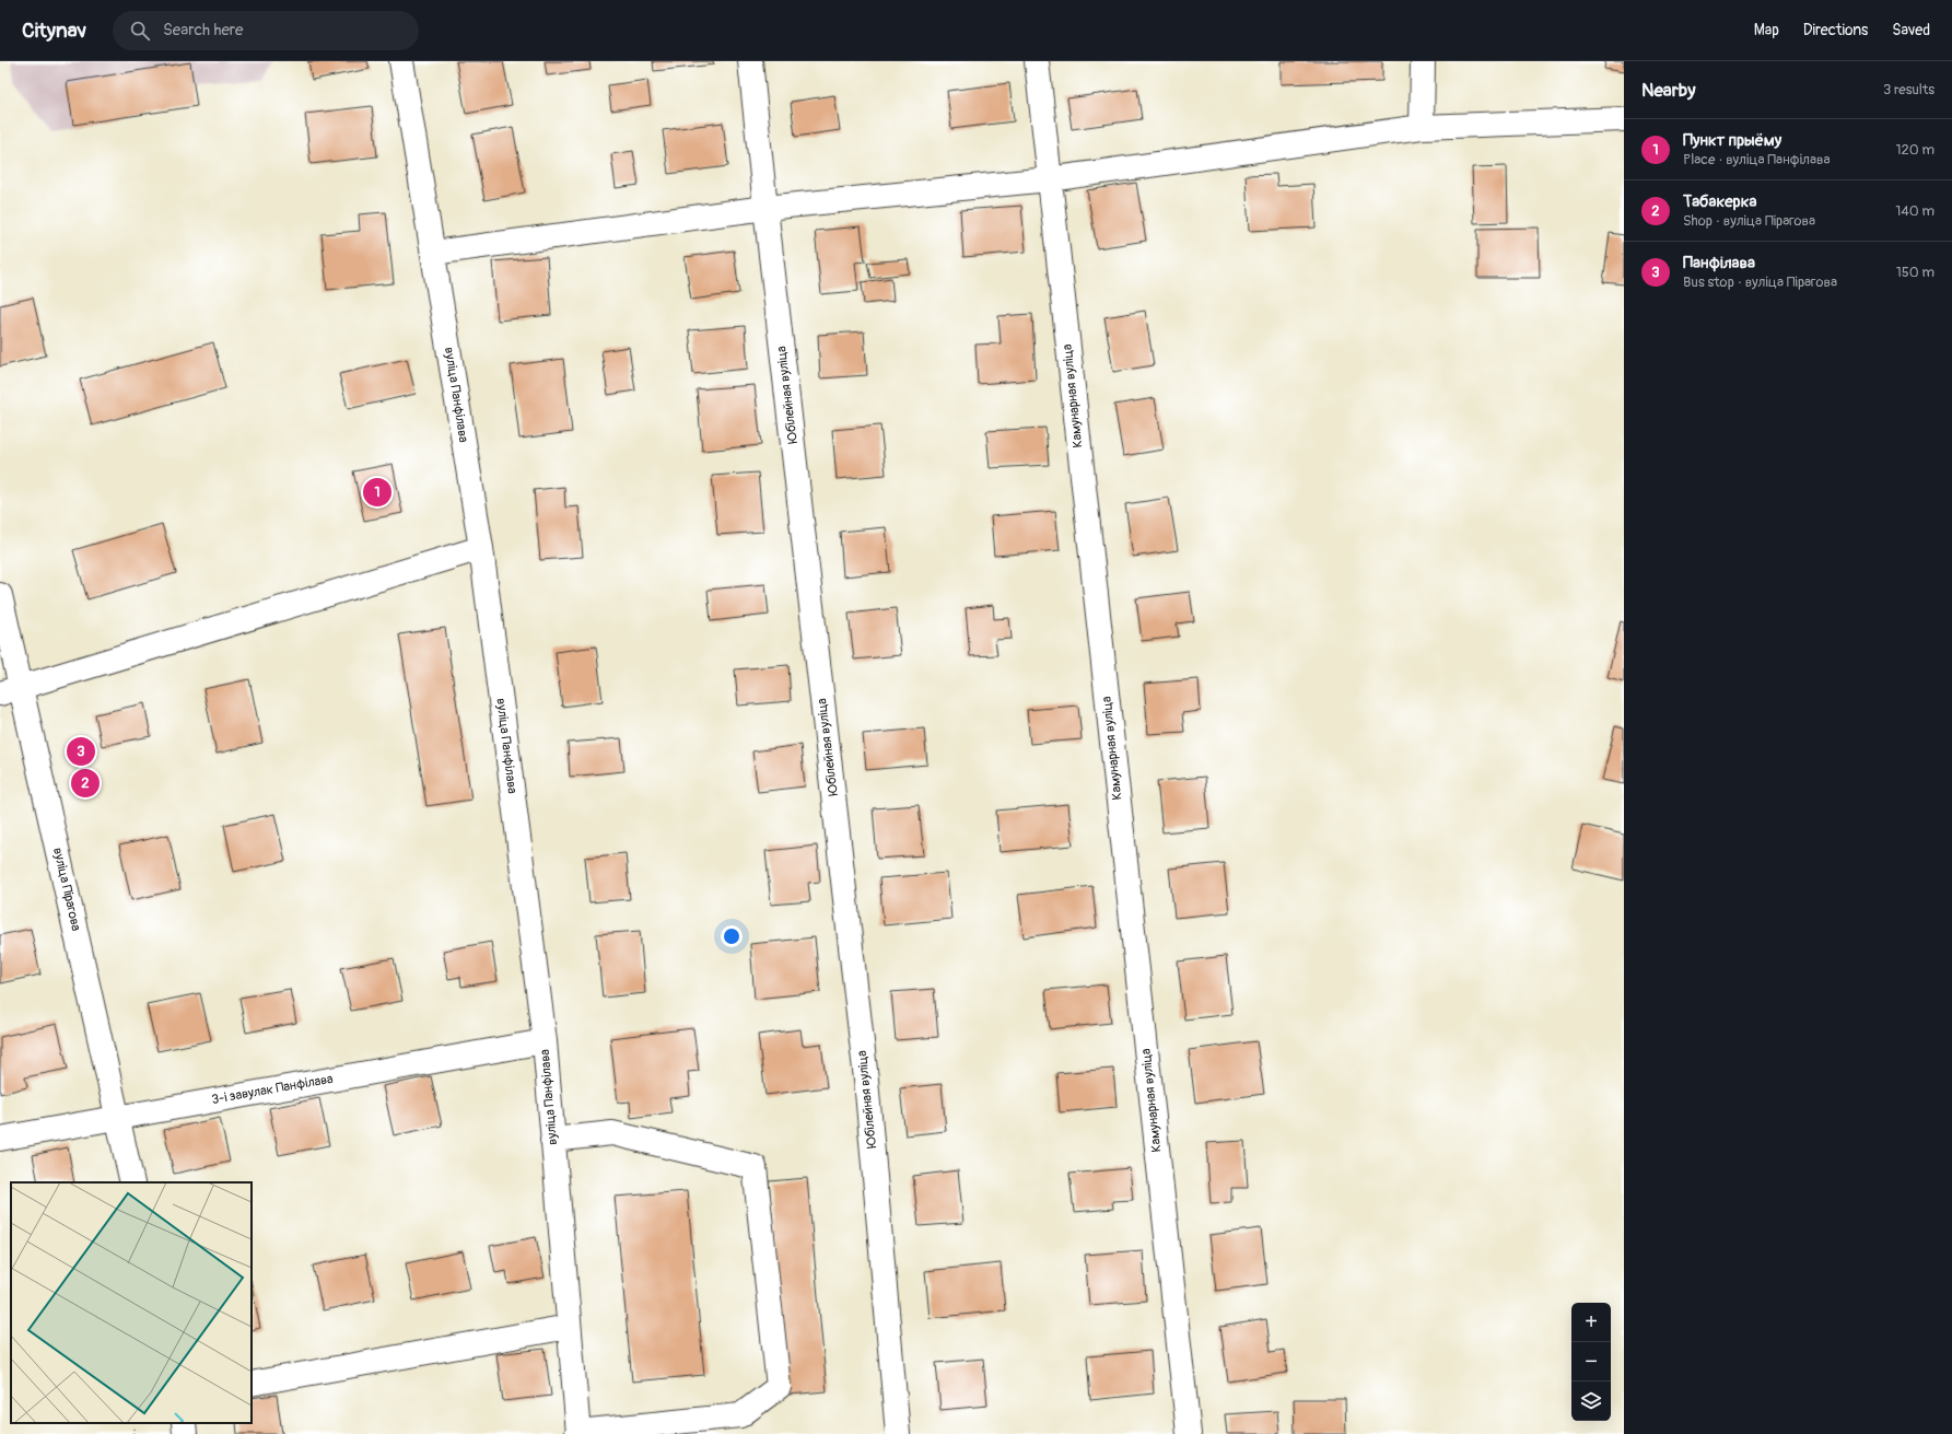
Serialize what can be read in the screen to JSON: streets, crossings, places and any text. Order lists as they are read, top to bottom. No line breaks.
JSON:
{"streets":{"street":["вуліца Панфілава","Юбілейная вуліца","Камунарная вуліца","вуліца Пірагова","3-і завулак Панфілава"]},"crossings":[["вуліца Панфілава","3-і завулак Панфілава"],["вуліца Пірагова","3-і завулак Панфілава"]],"page":{"header":"Citynav","search":"Search here","nav":["Map","Directions","Saved"],"heading":["Nearby","3 results"],"list":[{"mark":"1","name":"Пункт прыёму","note":"Place · вуліца Панфілава","value":"120 m"},{"mark":"2","name":"Табакерка","note":"Shop · вуліца Пірагова","value":"140 m"},{"mark":"3","name":"Панфілава","note":"Bus stop · вуліца Пірагова","value":"150 m"}],"pins":["1","3","2"],"map_buttons":["+","−"]}}
